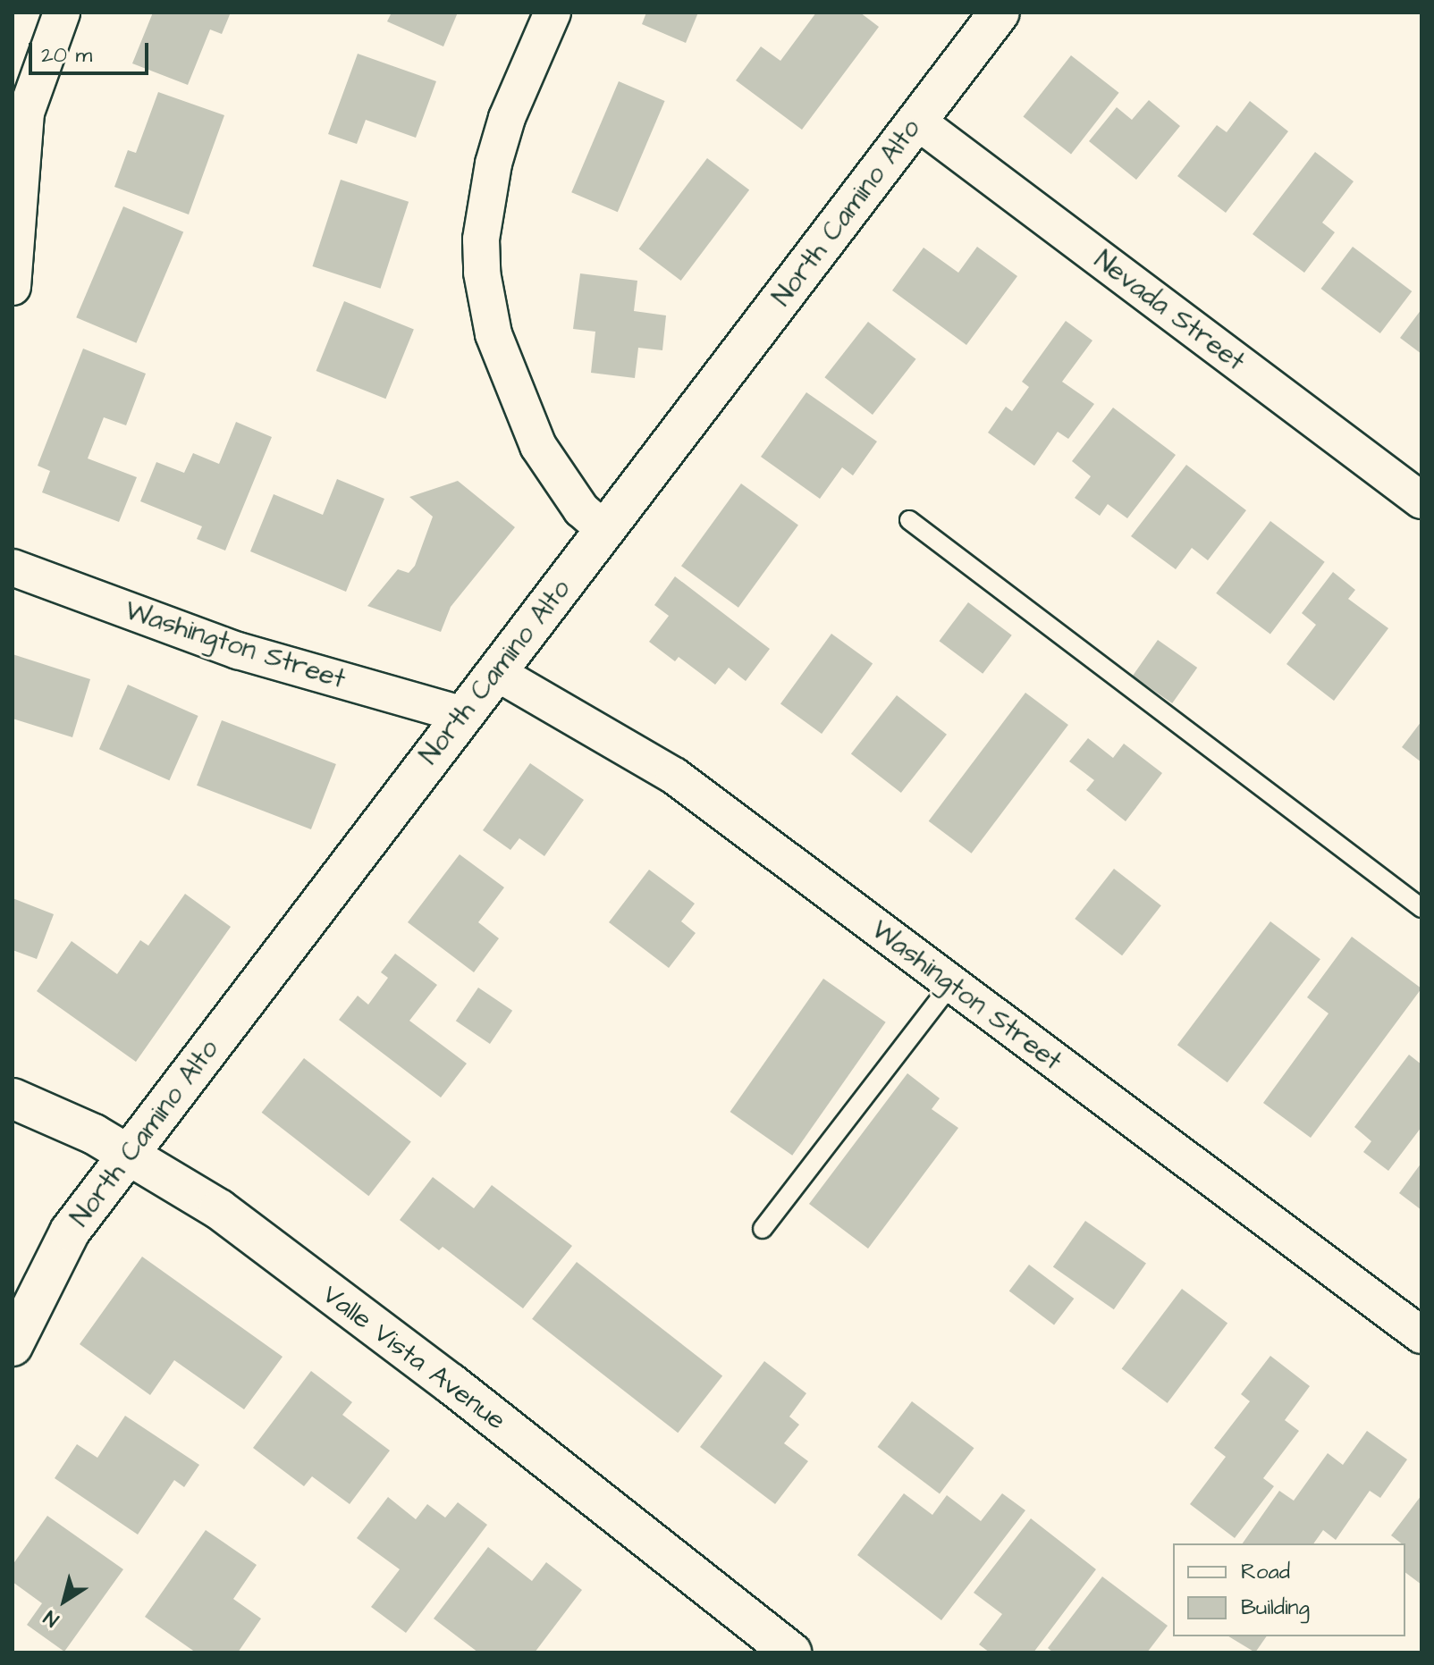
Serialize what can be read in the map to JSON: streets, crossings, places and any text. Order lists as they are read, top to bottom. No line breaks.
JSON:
{"streets":{"street":["North Camino Alto","Nevada Street","Washington Street","Valle Vista Avenue"]},"crossings":[["North Camino Alto","Nevada Street"],["North Camino Alto","Washington Street"],["North Camino Alto","Valle Vista Avenue"]],"legend":["Road","Building"],"scale_bar":"20 m","north":"bottom left"}
